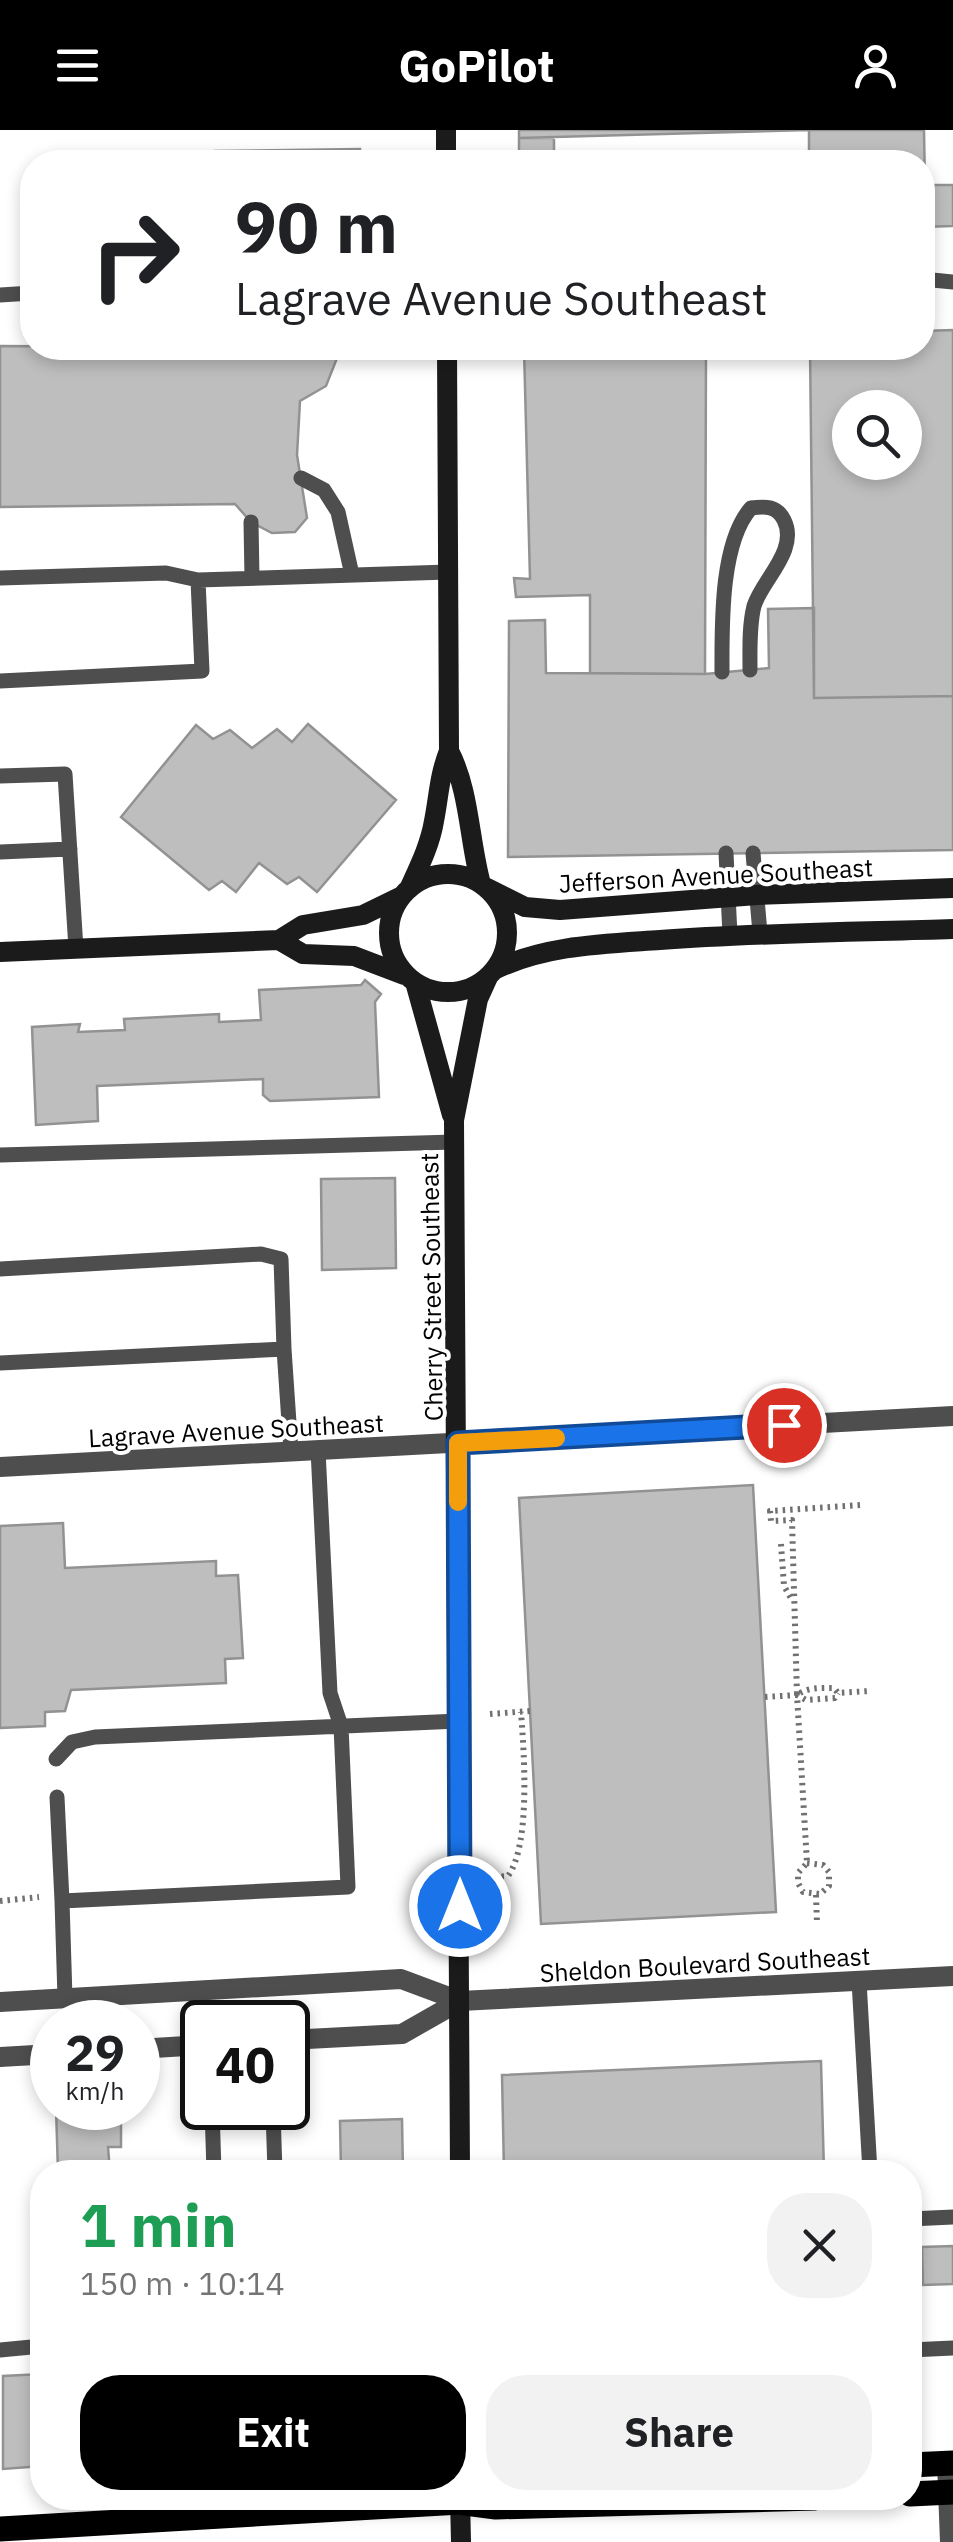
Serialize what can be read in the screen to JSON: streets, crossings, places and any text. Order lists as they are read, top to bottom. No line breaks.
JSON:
{"streets":{"street":["Jefferson Avenue Southeast","Cherry Street Southeast","Lagrave Avenue Southeast","Sheldon Boulevard Southeast"]},"crossings":[["Jefferson Avenue Southeast","Cherry Street Southeast"],["Cherry Street Southeast","Lagrave Avenue Southeast"],["Cherry Street Southeast","Sheldon Boulevard Southeast"]],"page":{"header":"GoPilot","turn":["90 m","Lagrave Avenue Southeast"],"speed":"29 km/h","limit":"40","heading":["1 min","150 m · 10:14"],"buttons":["Exit","Share"]}}
